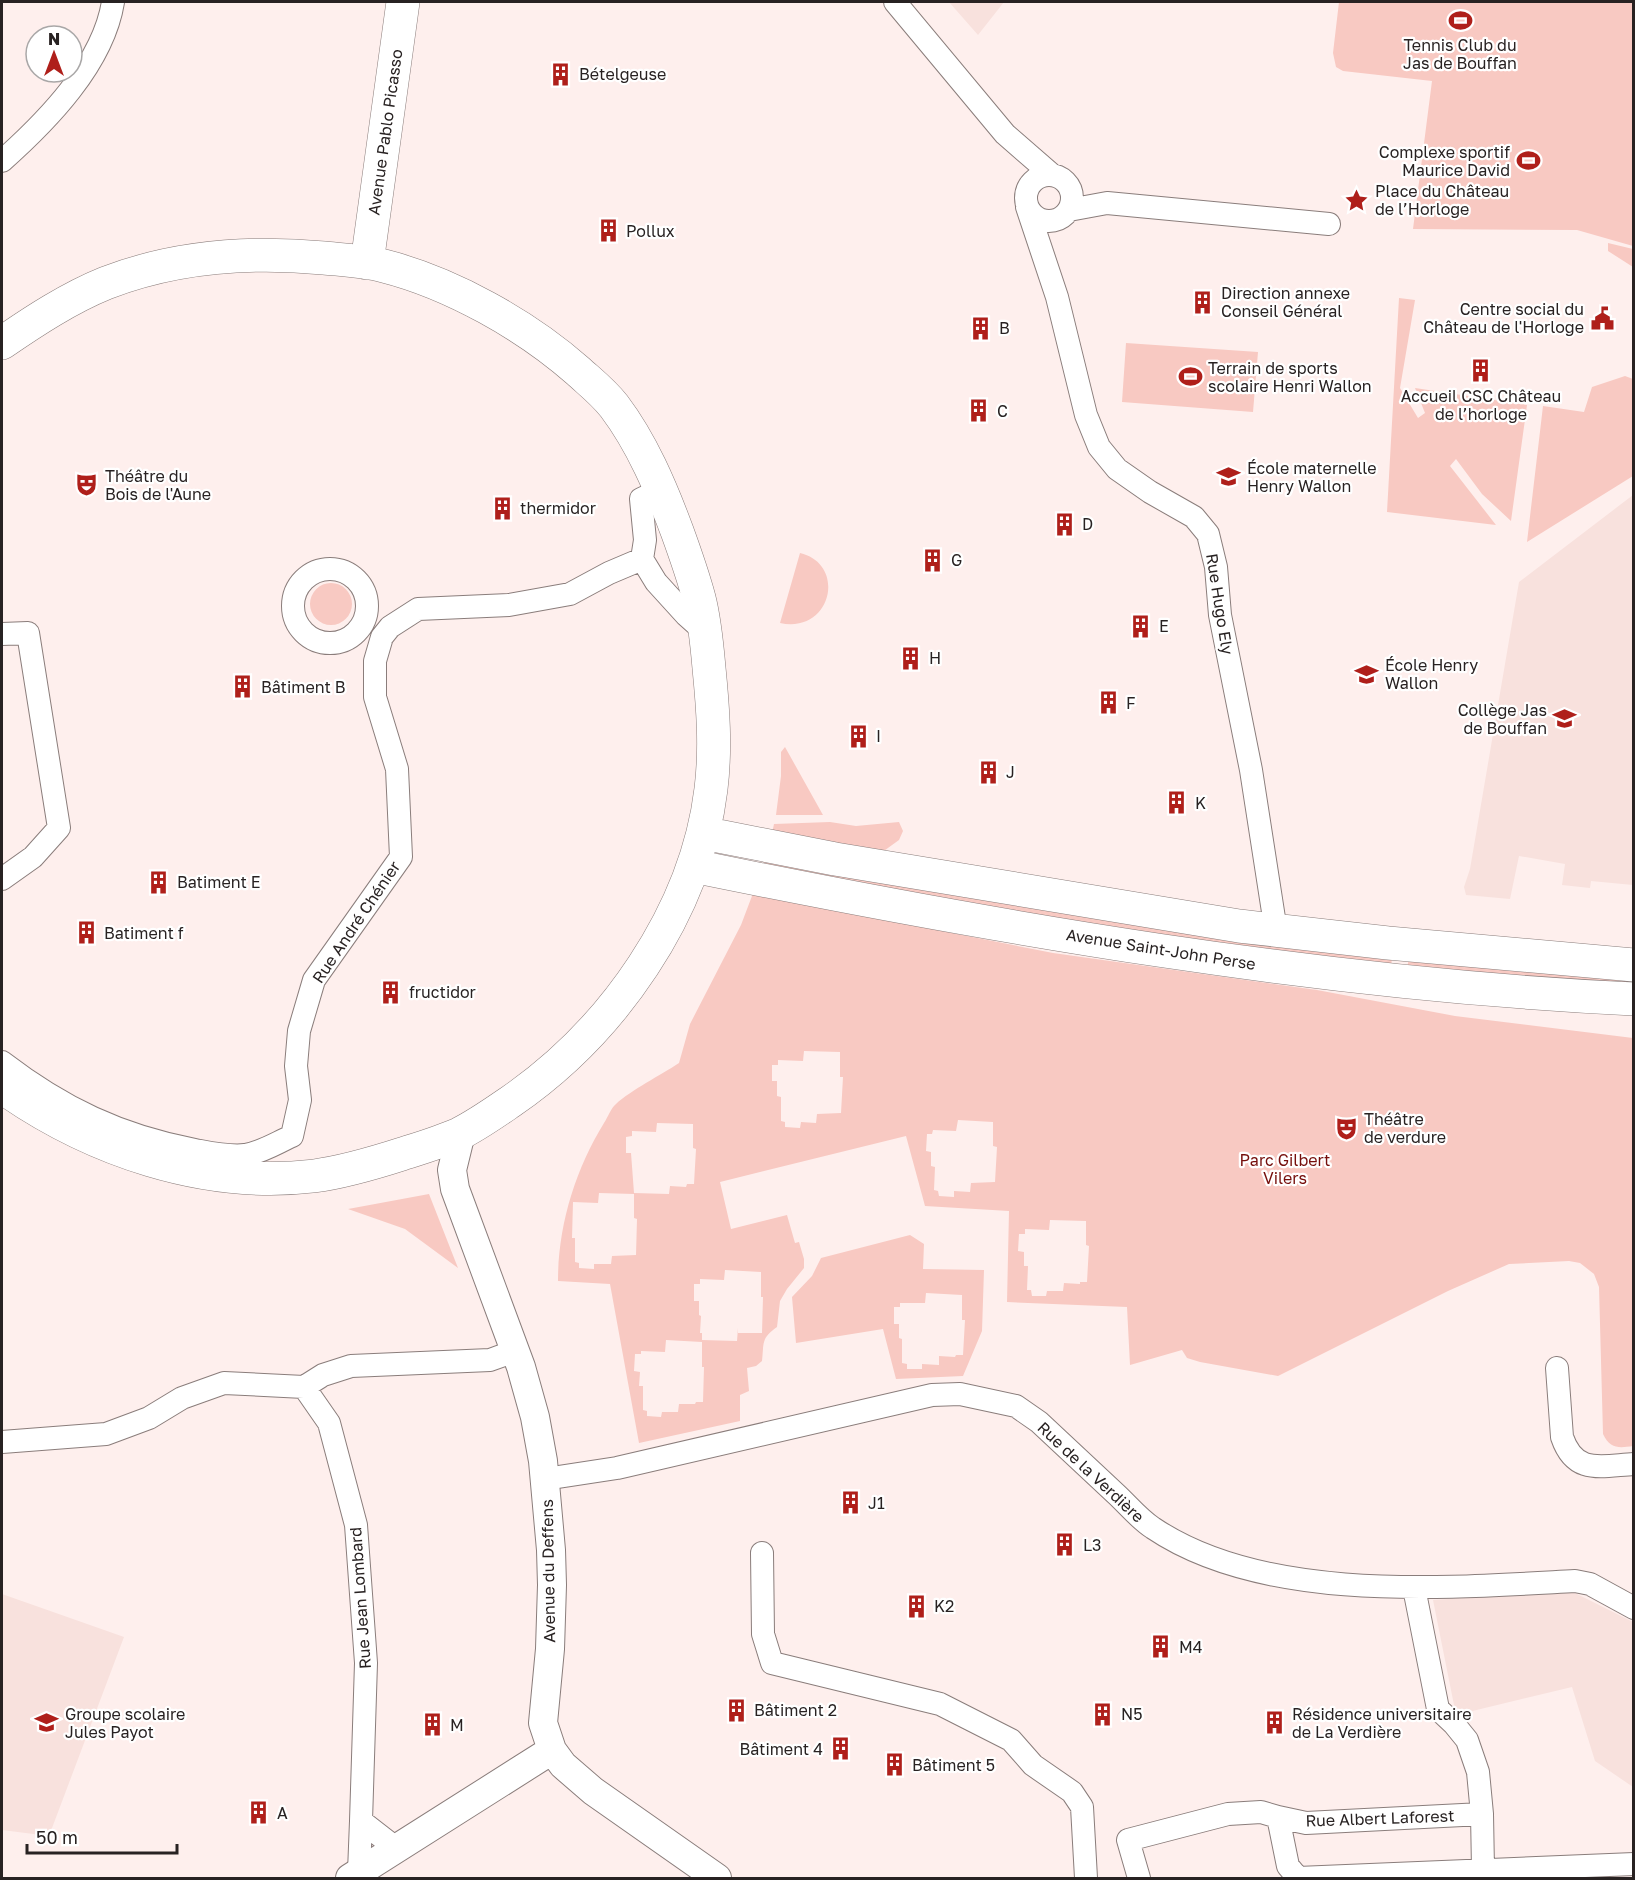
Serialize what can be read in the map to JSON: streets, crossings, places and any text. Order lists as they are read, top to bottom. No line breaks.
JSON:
{"streets":{"main road":["Avenue Pablo Picasso","Avenue Saint-John Perse"],"street":["Rue Hugo Ely","Rue André Chénier","Rue de la Verdière","Avenue du Deffens","Rue Jean Lombard","Rue Albert Laforest"]},"crossings":[["Rue de la Verdière","Avenue du Deffens"]],"parks":["Parc Gilbert Vilers"],"places":{"sports":["Tennis Club du Jas de Bouffan","Complexe sportif Maurice David","Terrain de sports scolaire Henri Wallon"],"building":["Bételgeuse","Pollux","Direction annexe Conseil Général","B","Accueil CSC Château de l’horloge","C","thermidor","D","G","E","H","Bâtiment B","F","I","J","K","Batiment E","Batiment f","fructidor","J1","L3","K2","M4","Bâtiment 2","N5","Résidence universitaire de La Verdière","M","Bâtiment 4","Bâtiment 5","A"],"place":["Place du Château de l’Horloge"],"public building":["Centre social du Château de l'Horloge"],"school or university":["École maternelle Henry Wallon","École Henry Wallon","Collège Jas de Bouffan","Groupe scolaire Jules Payot"],"theatre":["Théâtre du Bois de l'Aune","Théâtre de verdure"]},"scale_bar":"50 m","north":"top"}
